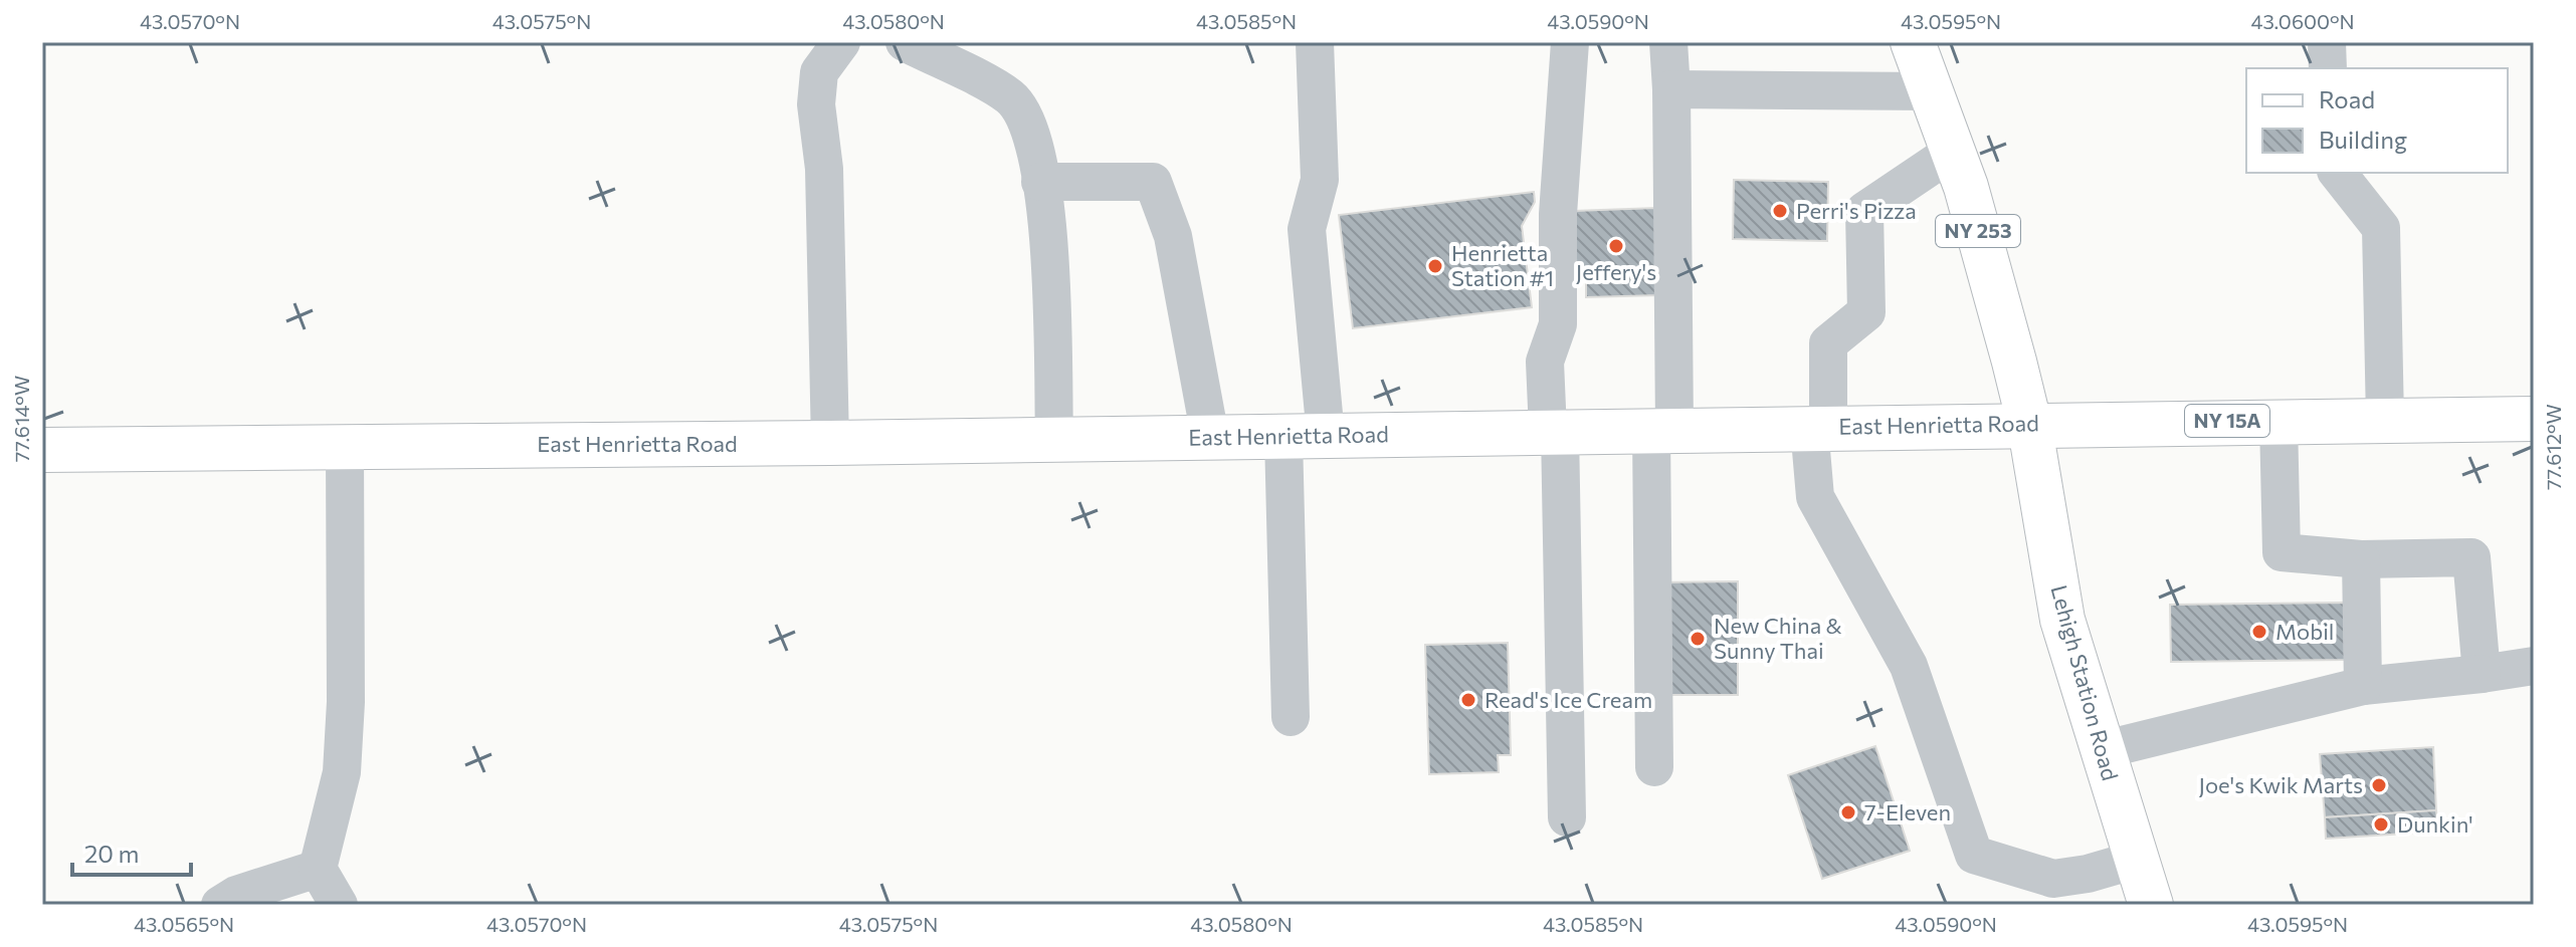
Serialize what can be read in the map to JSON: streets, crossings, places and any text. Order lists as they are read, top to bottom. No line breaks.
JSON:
{"streets":{"main road":["NY 253","NY 15A","East Henrietta Road","Lehigh Station Road"]},"crossings":[["East Henrietta Road","Lehigh Station Road"]],"places":["Perri's Pizza","Jeffery's","Henrietta Station #1","Mobil","New China & Sunny Thai","Read's Ice Cream","Joe's Kwik Marts","7-Eleven","Dunkin'"],"legend":["Road","Building"],"scale_bar":"20 m","coordinates":["43.0570°N","43.0575°N","43.0580°N","43.0585°N","43.0590°N","43.0595°N","43.0600°N","77.614°W","77.612°W","43.0565°N"]}
